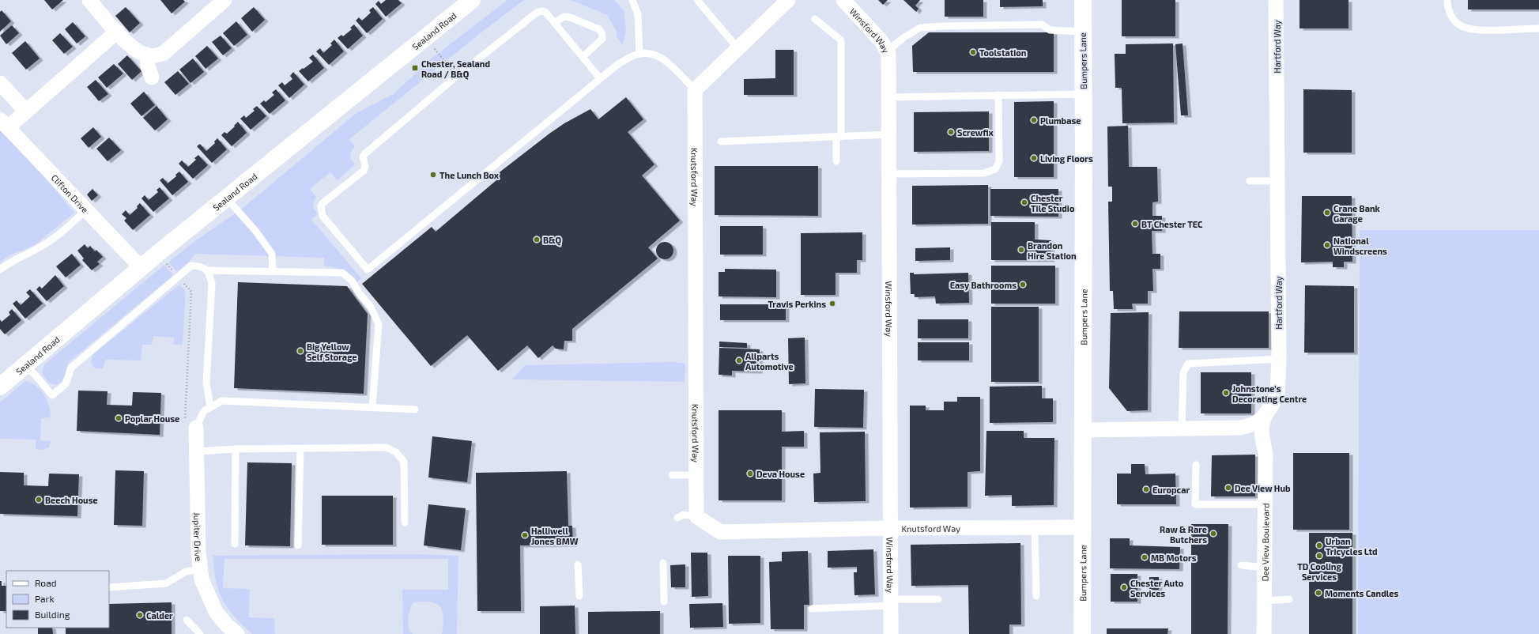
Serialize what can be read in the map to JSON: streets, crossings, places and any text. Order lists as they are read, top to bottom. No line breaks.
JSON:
{"streets":{"street":["Sealand Road","Winsford Way","Hartford Way","Bumpers Lane","Knutsford Way","Clifton Drive","Jupiter Drive","Dee View Boulevard"]},"crossings":[["Sealand Road","Clifton Drive"],["Winsford Way","Knutsford Way"],["Hartford Way","Bumpers Lane"],["Hartford Way","Dee View Boulevard"],["Bumpers Lane","Knutsford Way"]],"places":{"other":["Toolstation","Plumbase","Screwfix","Living Floors","The Lunch Box","Chester Tile Studio","Crane Bank Garage","BT Chester TEC","B&Q","National Windscreens","Brandon Hire Station","Easy Bathrooms","Travis Perkins","Big Yellow Self Storage","Allparts Automotive","Johnstone's Decorating Centre","Poplar House","Deva House","Dee View Hub","Europcar","Beech House","Raw & Rare Butchers","Halliwell Jones BMW","Urban Tricycles Ltd","TD Cooling Services","MB Motors","Chester Auto Services","Moments Candles","Calder"],"transit":["Chester, Sealand Road / B&Q"]},"legend":["Road","Park","Building"]}
